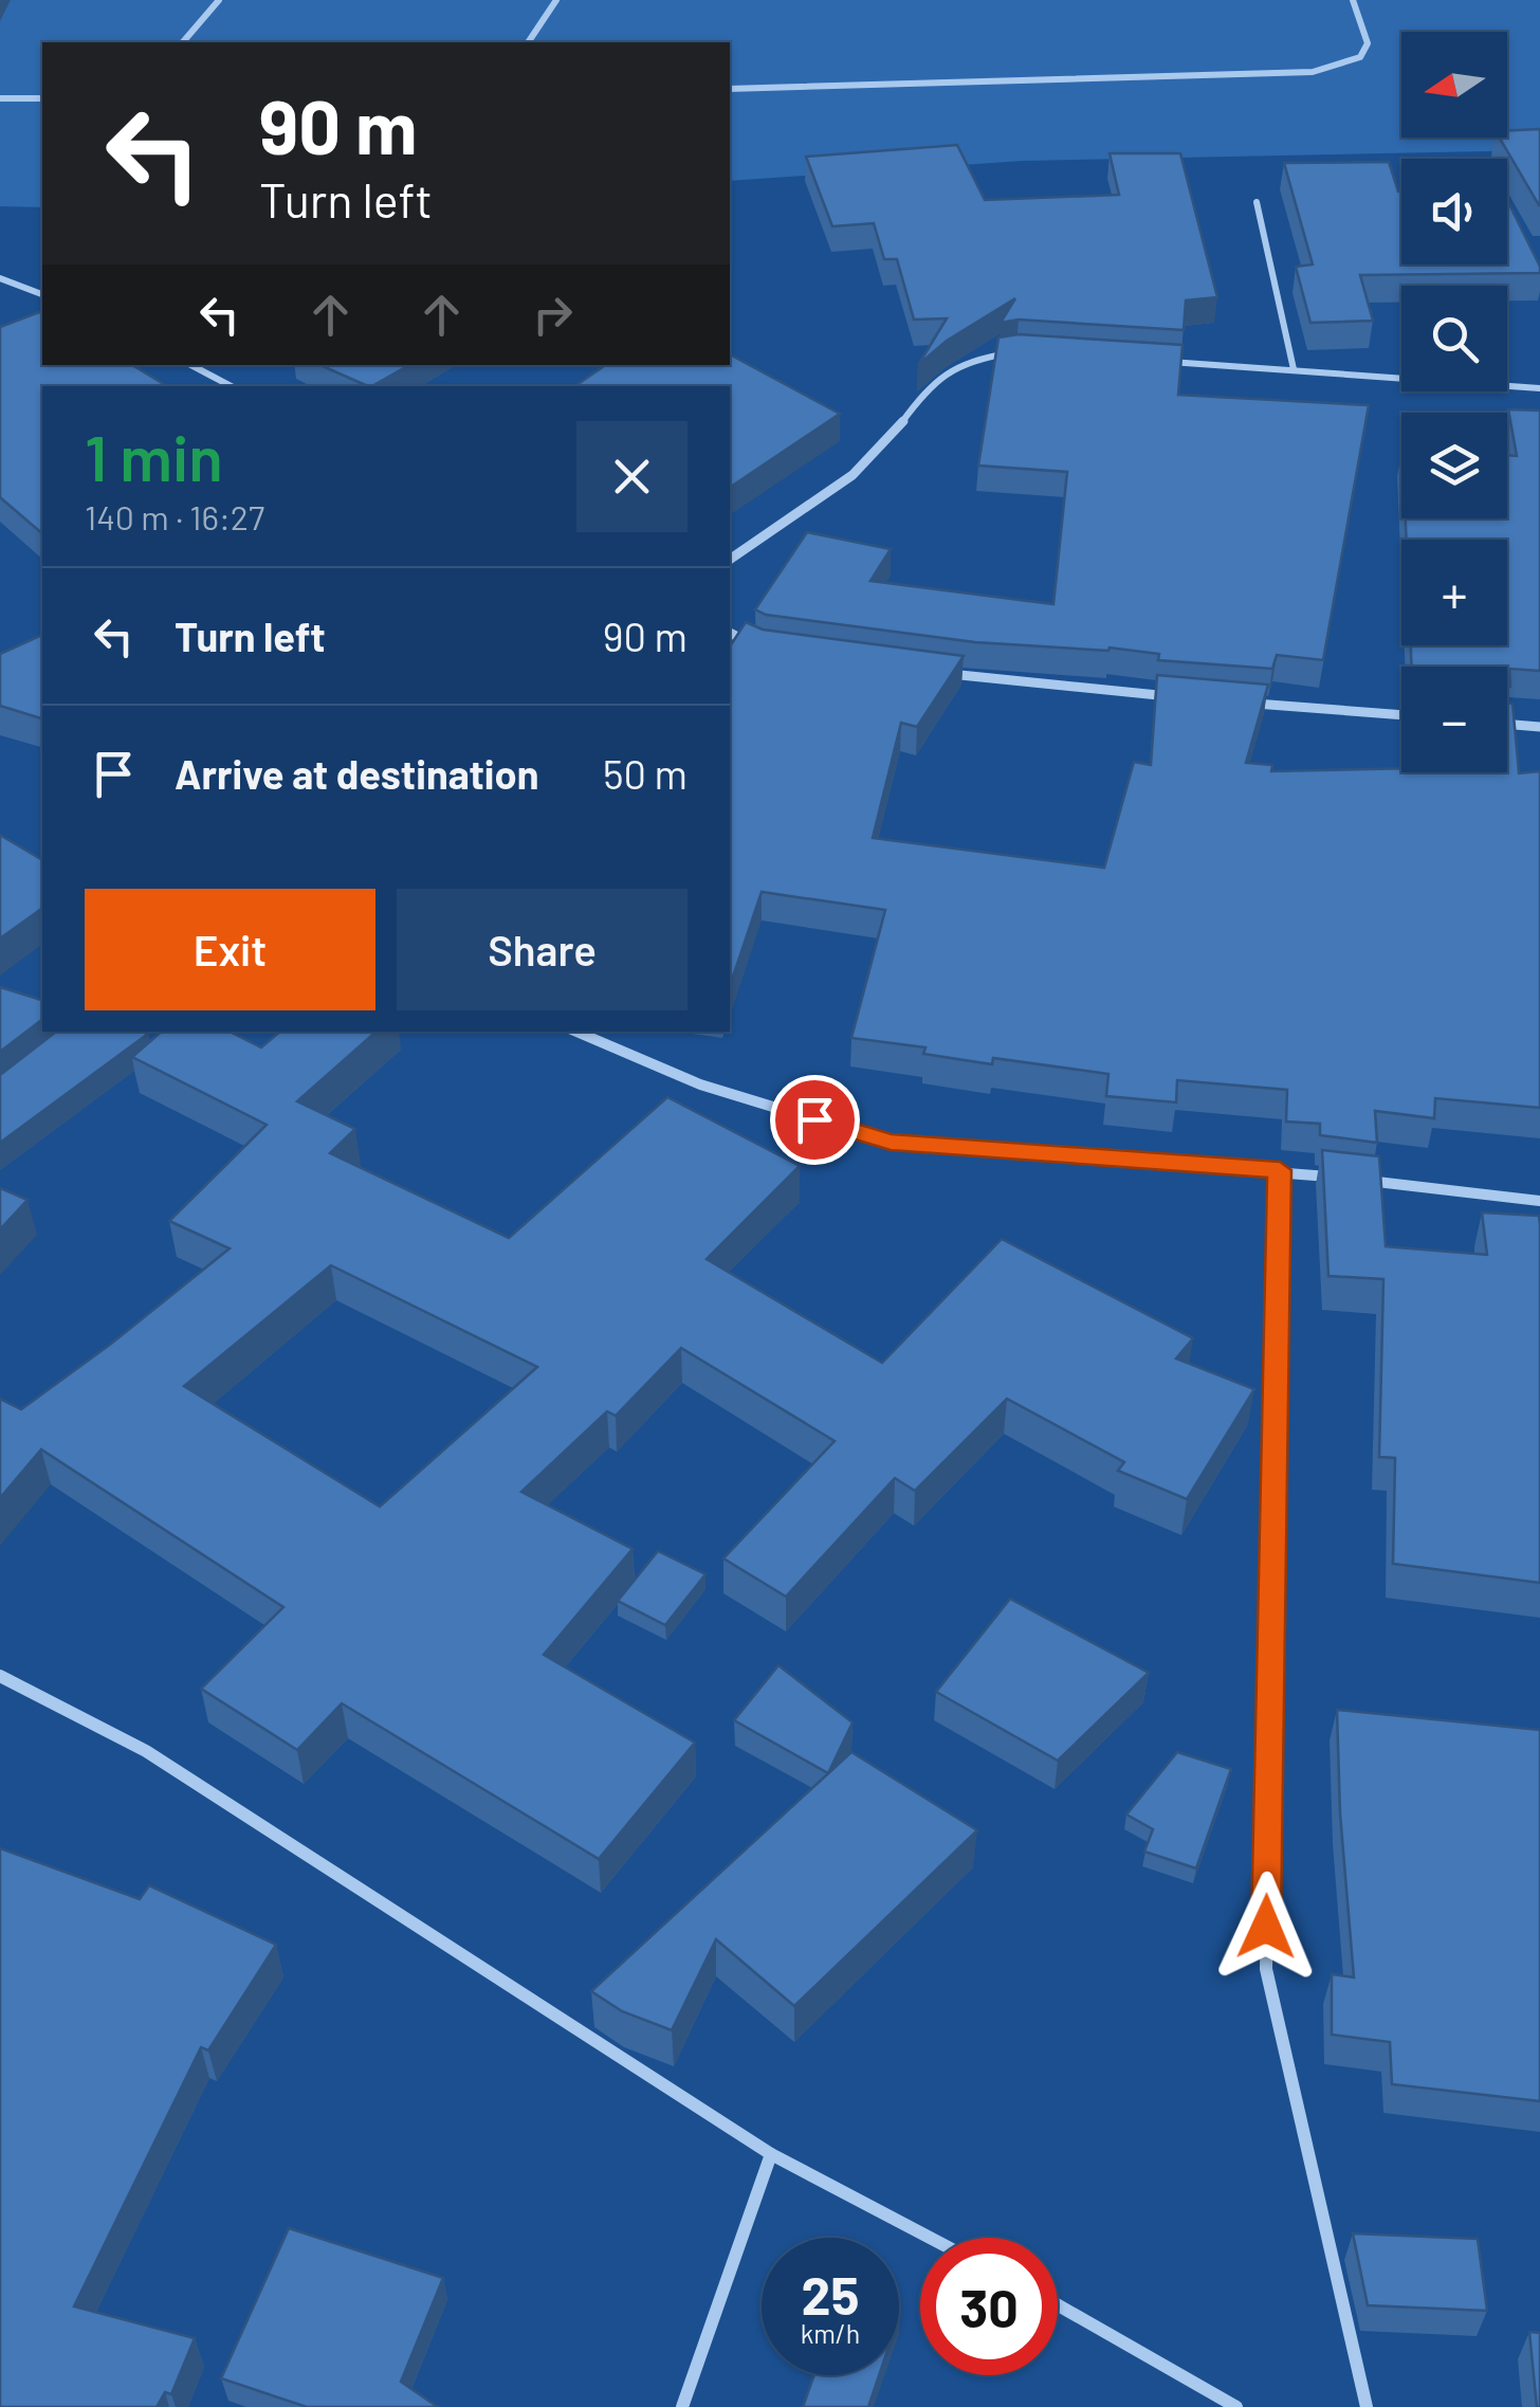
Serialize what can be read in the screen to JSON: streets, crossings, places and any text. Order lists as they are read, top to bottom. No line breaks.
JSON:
{"north":"left","page":{"map_buttons":["+","−"],"turn":["90 m","Turn left"],"heading":["1 min","140 m · 16:27"],"list":[{"name":"Turn left","value":"90 m"},{"name":"Arrive at destination","value":"50 m"}],"buttons":["Exit","Share"],"speed":"25 km/h","limit":"30"}}
